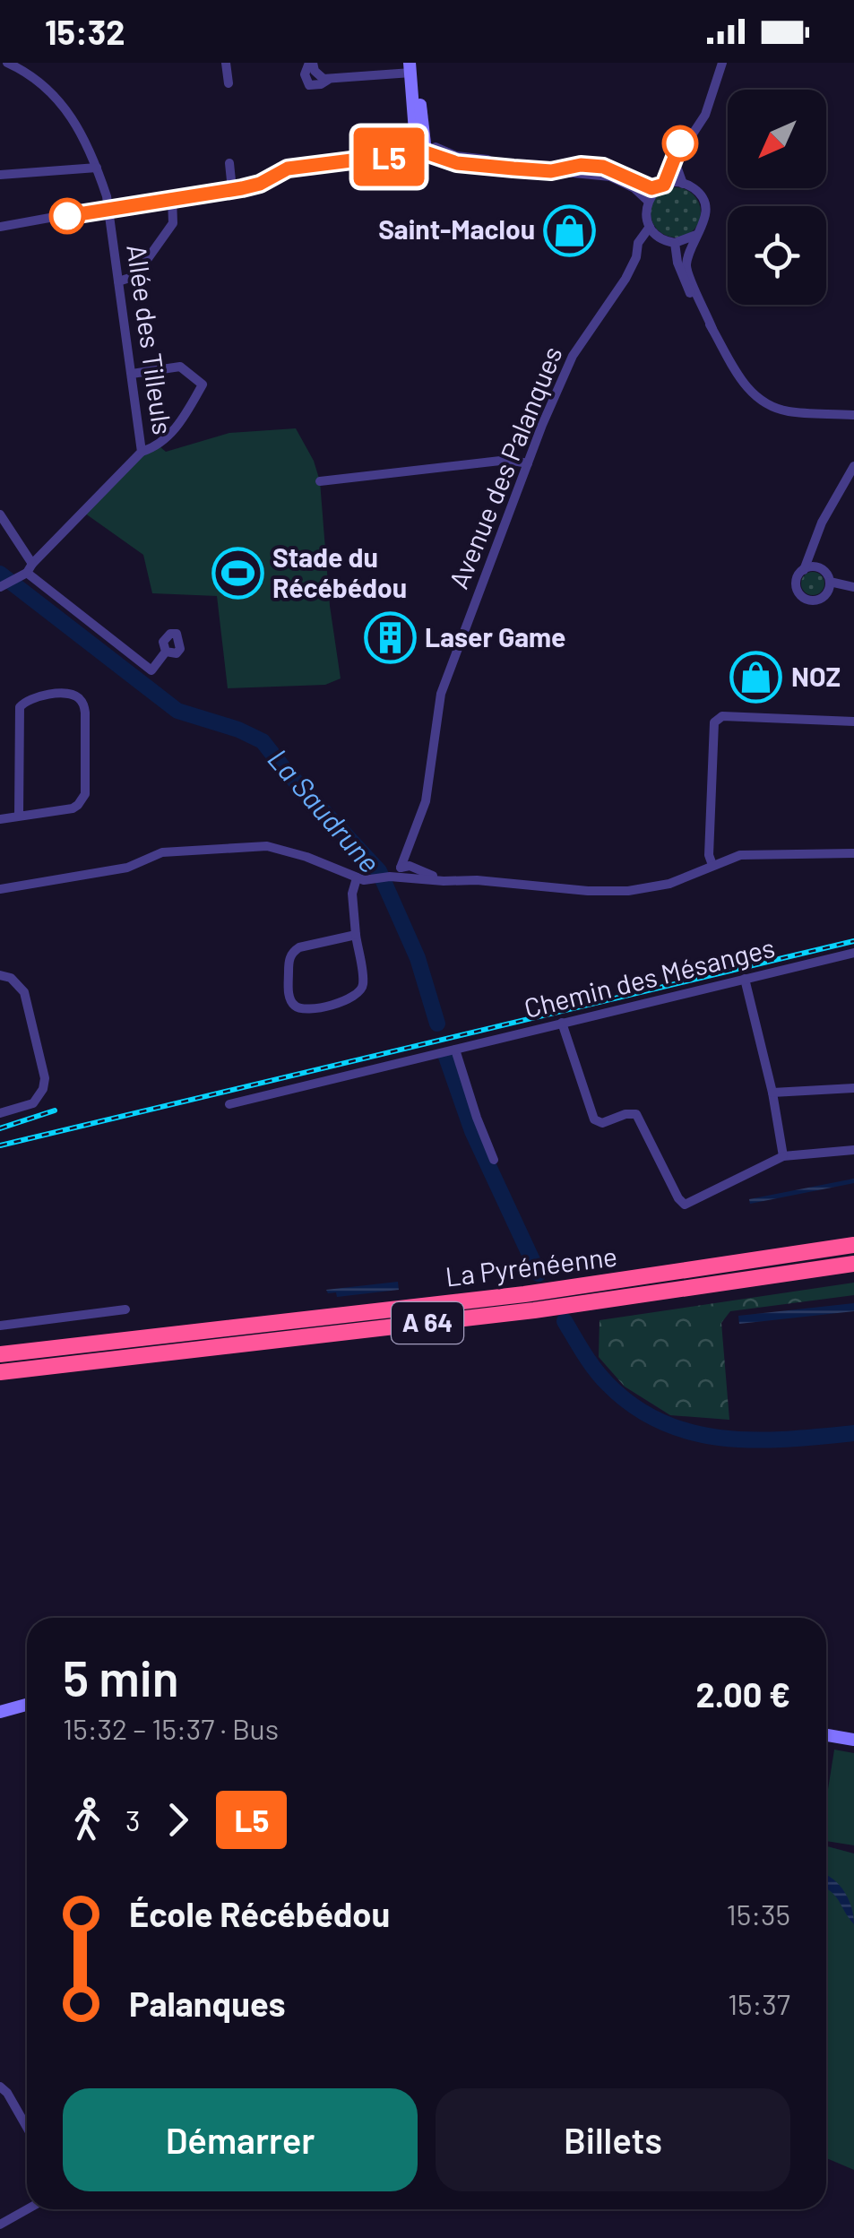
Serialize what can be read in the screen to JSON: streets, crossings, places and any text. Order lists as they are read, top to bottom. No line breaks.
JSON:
{"streets":{"highway":["La Pyrénéenne","A 64"],"street":["Allée des Tilleuls","Avenue des Palanques","Chemin des Mésanges"]},"water":["La Saudrune"],"places":{"shop":["Saint-Maclou","NOZ"],"sports":["Stade du Récébédou"],"building":["Laser Game"]},"lines":["bus line L5"],"north":"bottom left","page":{"status":"15:32","on_map":"L5","heading":["5 min","15:32 – 15:37 · Bus","2.00 €"],"legs":["3","L5"],"list":[{"name":"École Récébédou","value":"15:35"},{"name":"Palanques","value":"15:37"}],"buttons":["Démarrer","Billets"]}}
